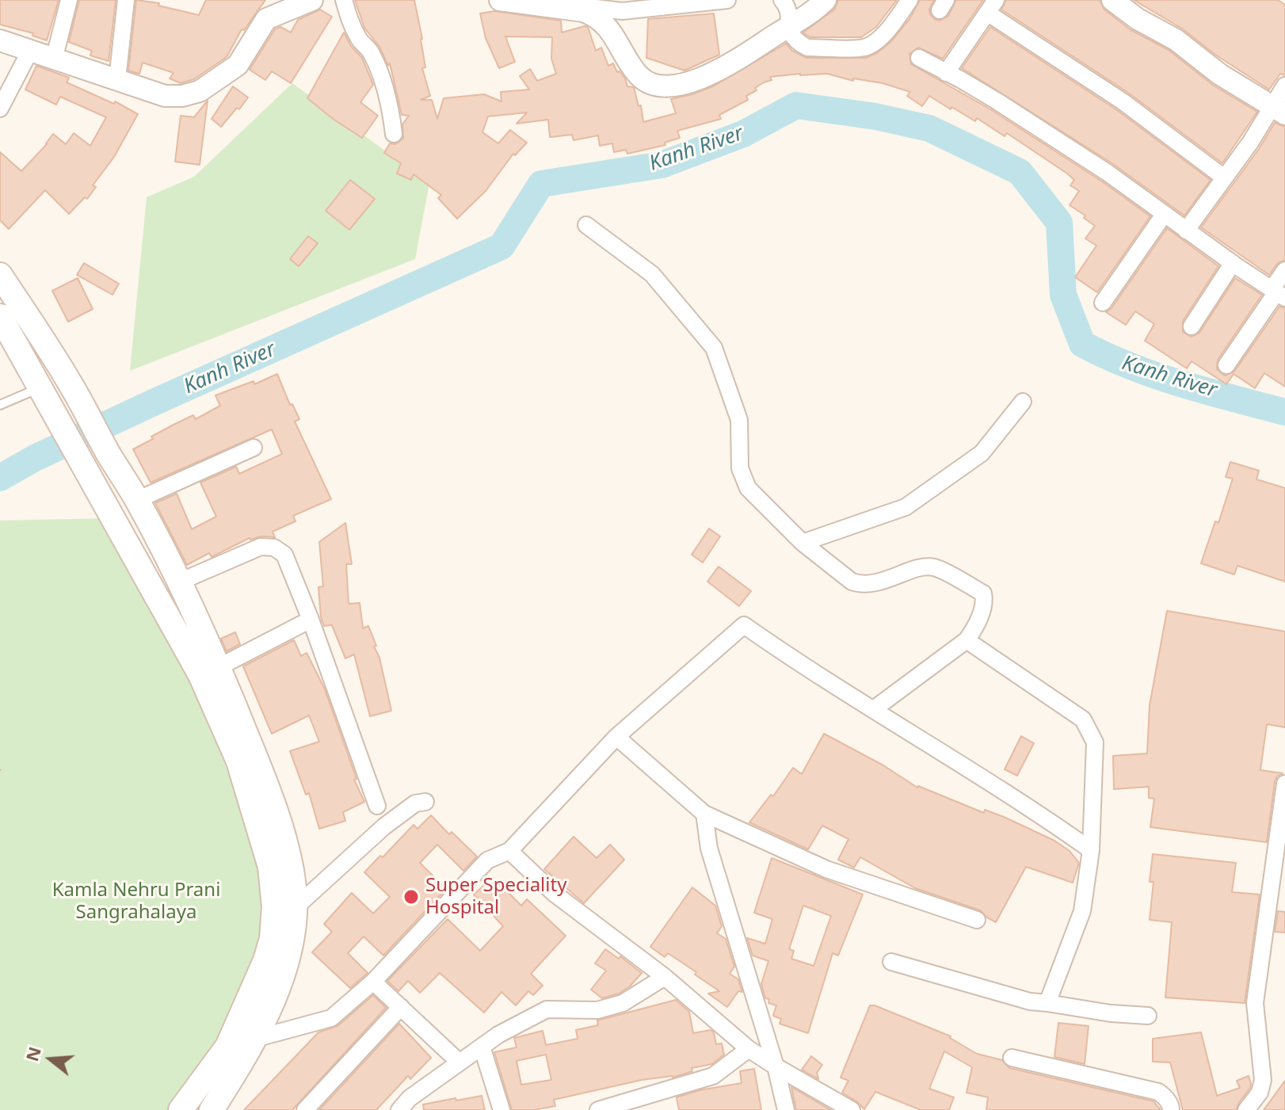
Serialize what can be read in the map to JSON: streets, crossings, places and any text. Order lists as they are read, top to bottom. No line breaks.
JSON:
{"water":["Kanh River"],"parks":["Kamla Nehru Prani Sangrahalaya"],"places":["Super Speciality Hospital"],"north":"left"}
